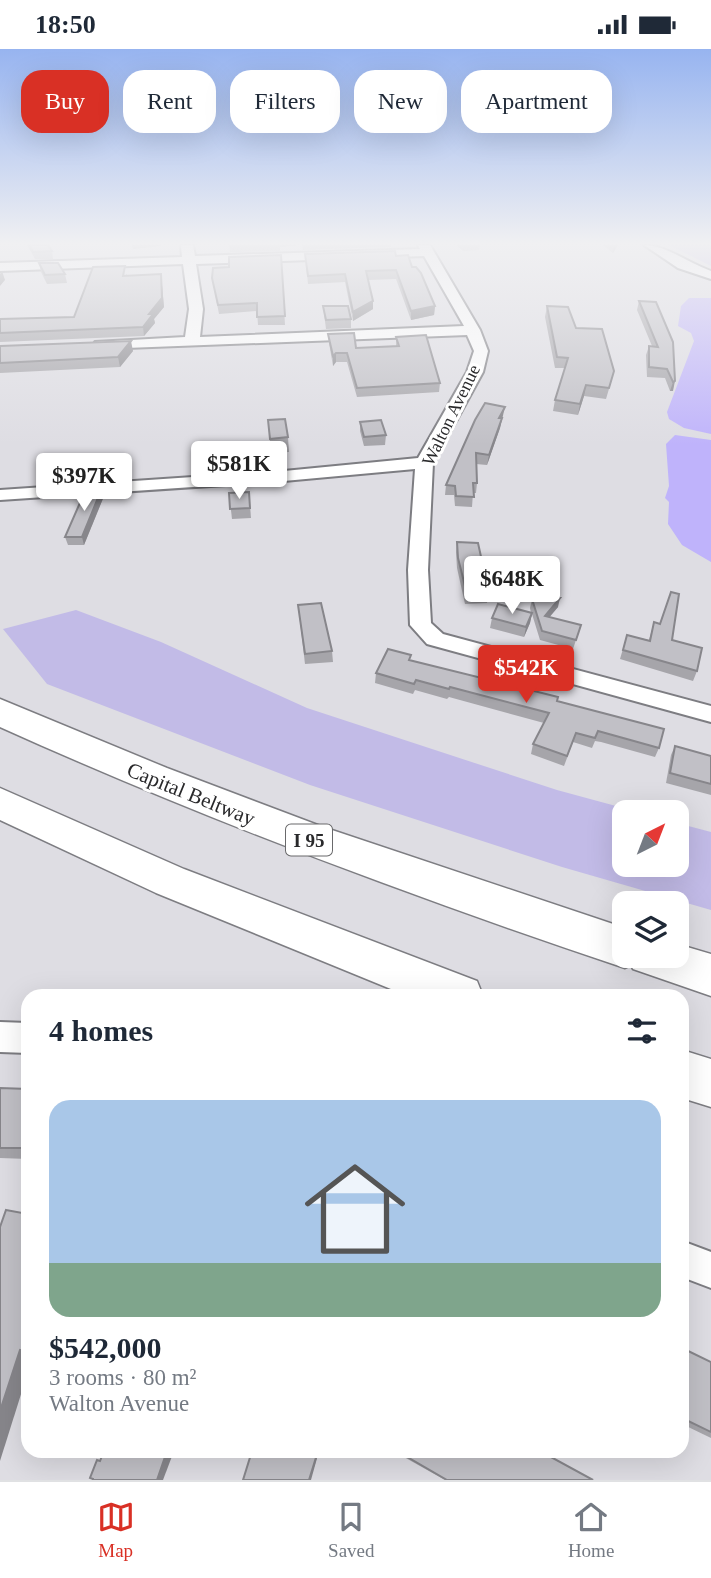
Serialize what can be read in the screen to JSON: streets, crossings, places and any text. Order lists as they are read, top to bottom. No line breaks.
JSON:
{"streets":{"highway":["Capital Beltway","I 95"],"street":["Walton Avenue"]},"north":"top right","page":{"status":"18:50","chip":["Buy","Rent","Filters","New","Apartment"],"price":["$581K","$397K","$648K","$542K"],"heading":"4 homes","list":[{"name":"$542,000","note":"3 rooms · 80 m² · Walton Avenue"}],"tabs":["Map","Saved","Home"]}}
